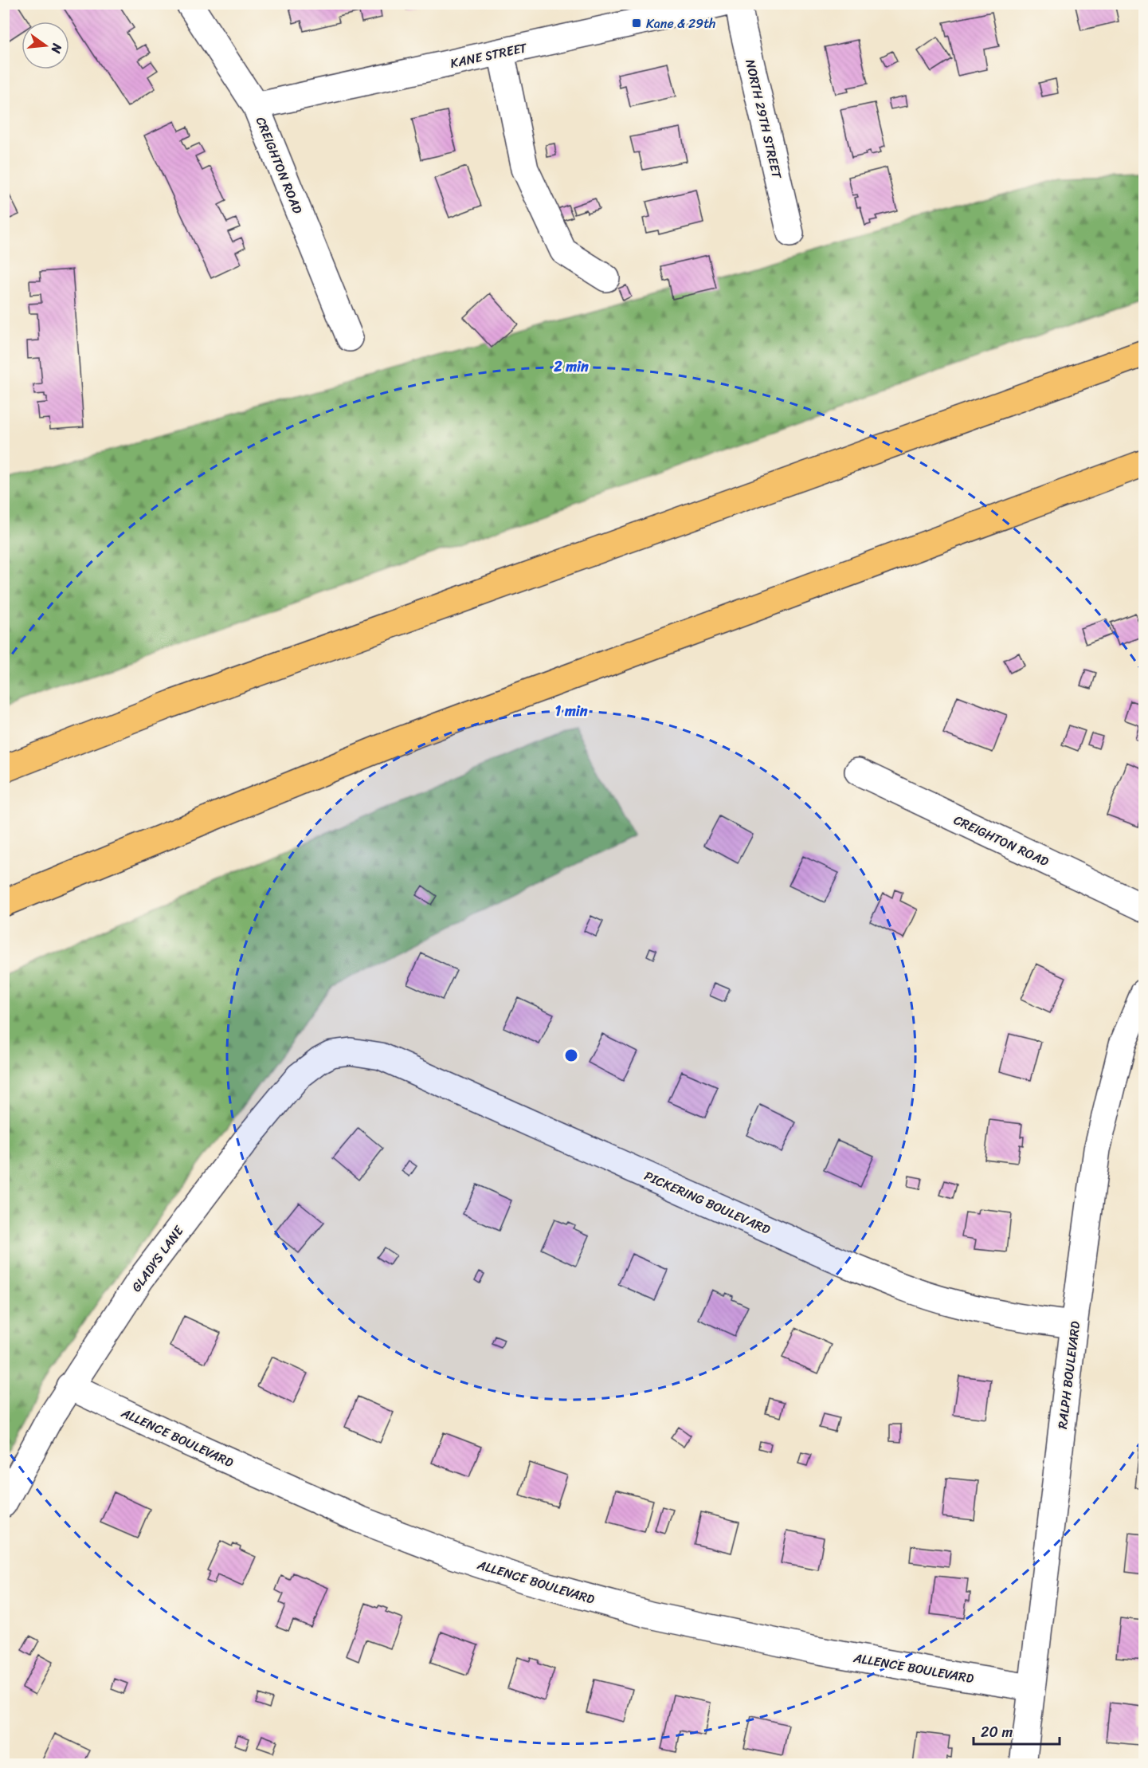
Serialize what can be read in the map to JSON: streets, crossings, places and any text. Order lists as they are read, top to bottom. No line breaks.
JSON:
{"streets":{"street":["KANE STREET","NORTH 29TH STREET","CREIGHTON ROAD","PICKERING BOULEVARD","GLADYS LANE","RALPH BOULEVARD","ALLENCE BOULEVARD"]},"crossings":[["KANE STREET","CREIGHTON ROAD"],["PICKERING BOULEVARD","GLADYS LANE"],["PICKERING BOULEVARD","RALPH BOULEVARD"],["GLADYS LANE","ALLENCE BOULEVARD"],["RALPH BOULEVARD","ALLENCE BOULEVARD"]],"places":{"transit":["Kane & 29th"]},"scale_bar":"20 m","north":"right","rings":["2 min","1 min"]}
